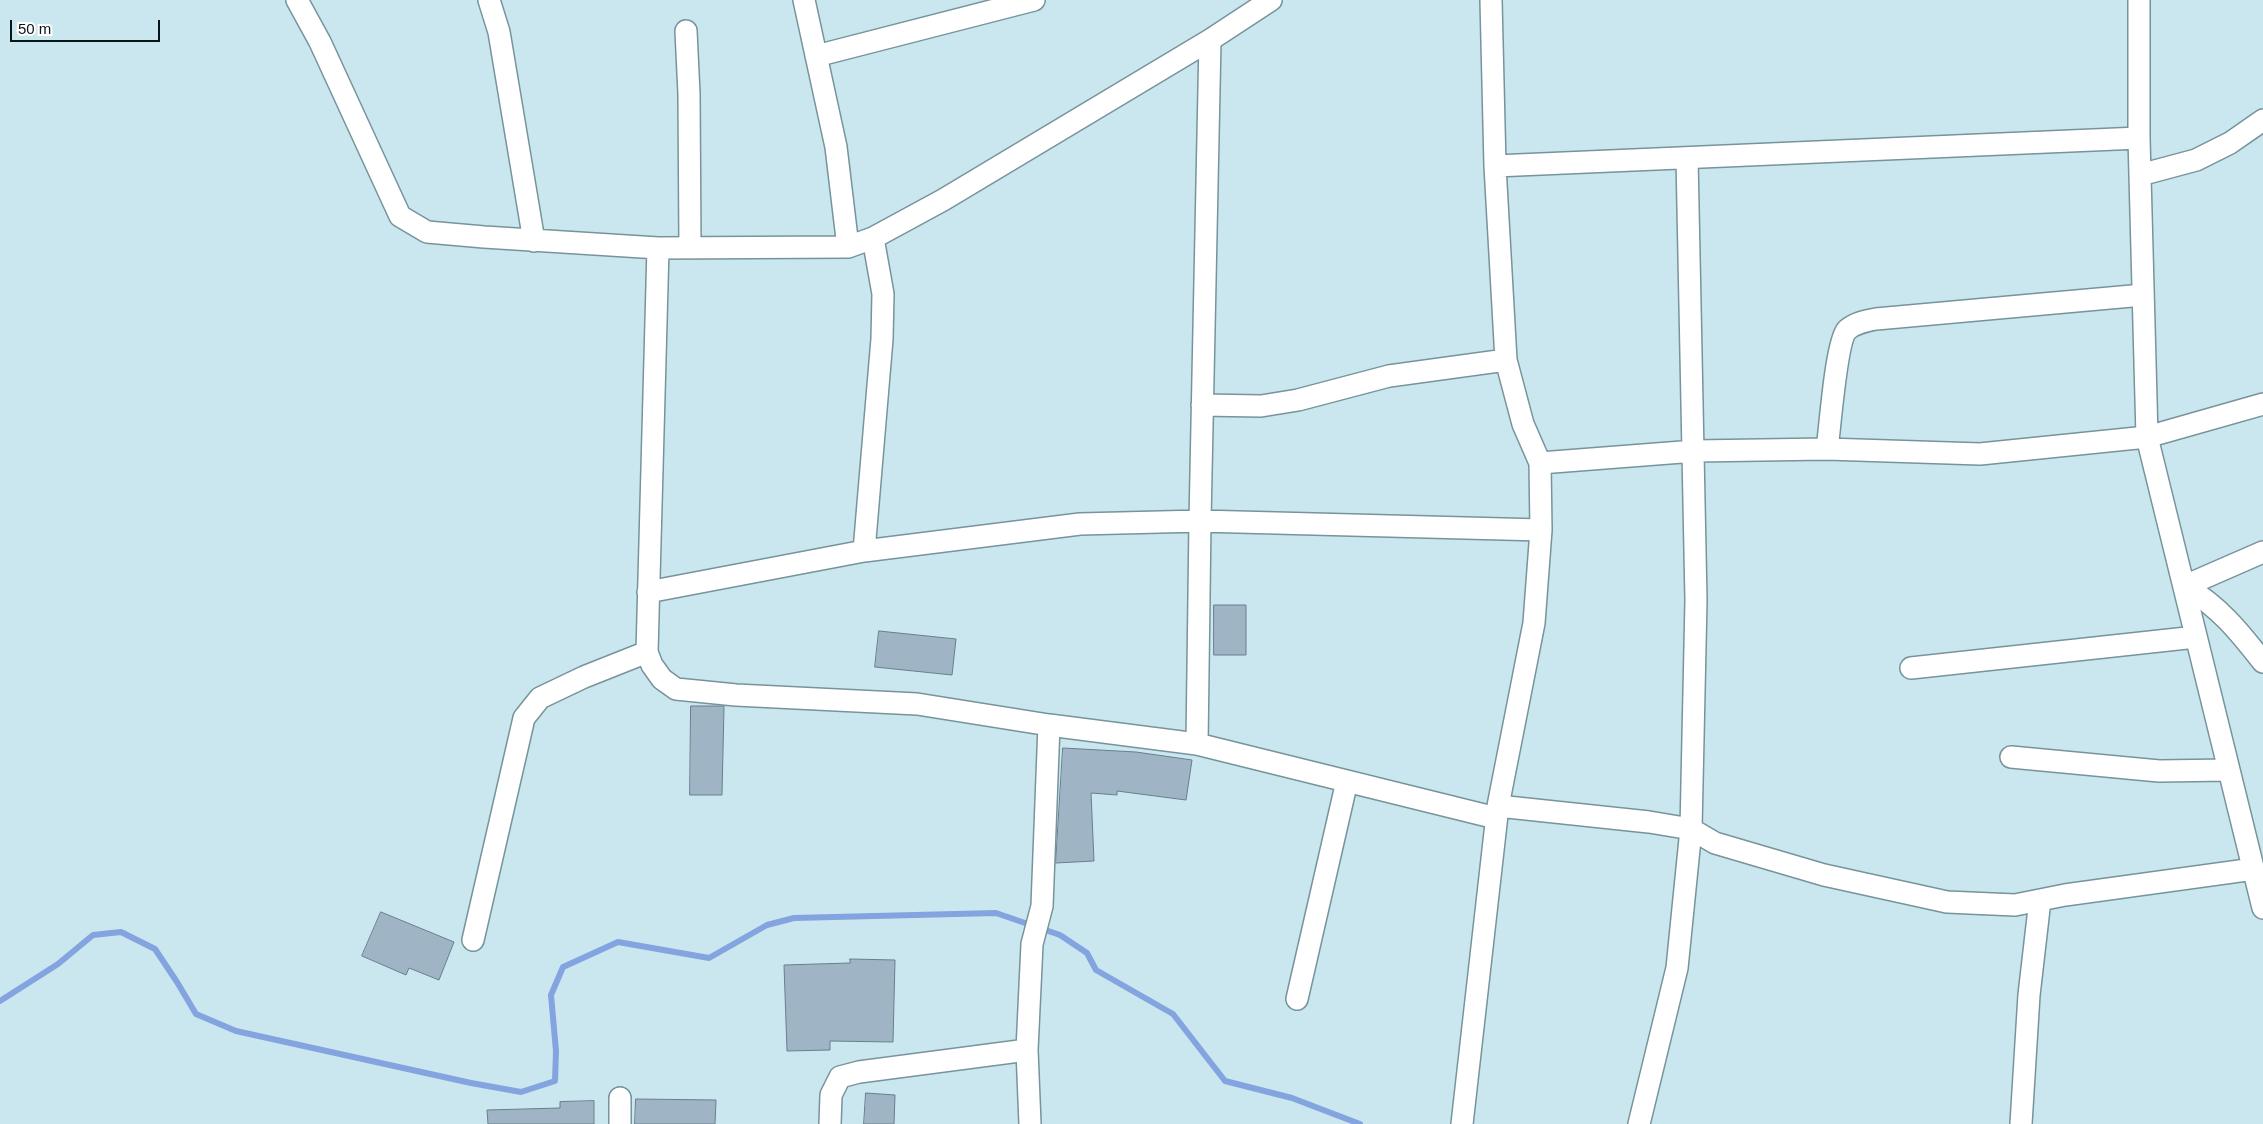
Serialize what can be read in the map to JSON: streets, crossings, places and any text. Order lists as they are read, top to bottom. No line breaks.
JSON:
{"scale_bar":"50 m"}
